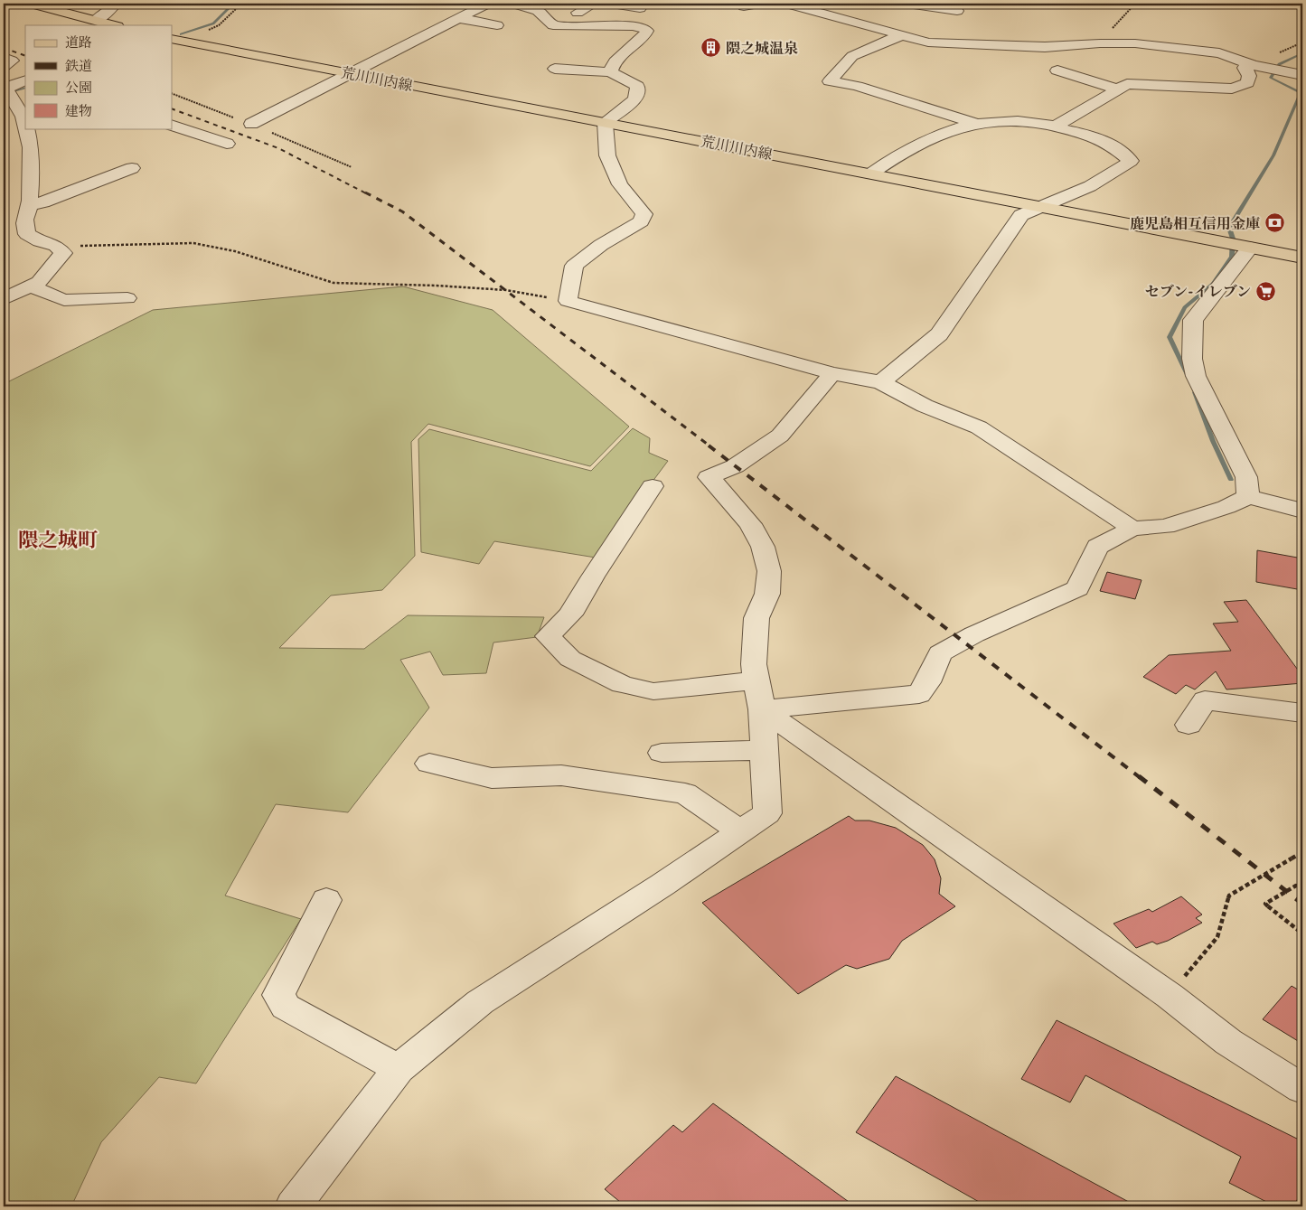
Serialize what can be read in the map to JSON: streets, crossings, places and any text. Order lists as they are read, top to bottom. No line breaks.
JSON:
{"streets":{"main road":["荒川川内線"]},"districts":["隈之城町"],"places":{"building":["隈之城温泉"],"bank":["鹿児島相互信用金庫"],"supermarket":["セブン-イレブン"]},"legend":["道路","鉄道","公園","建物"]}
